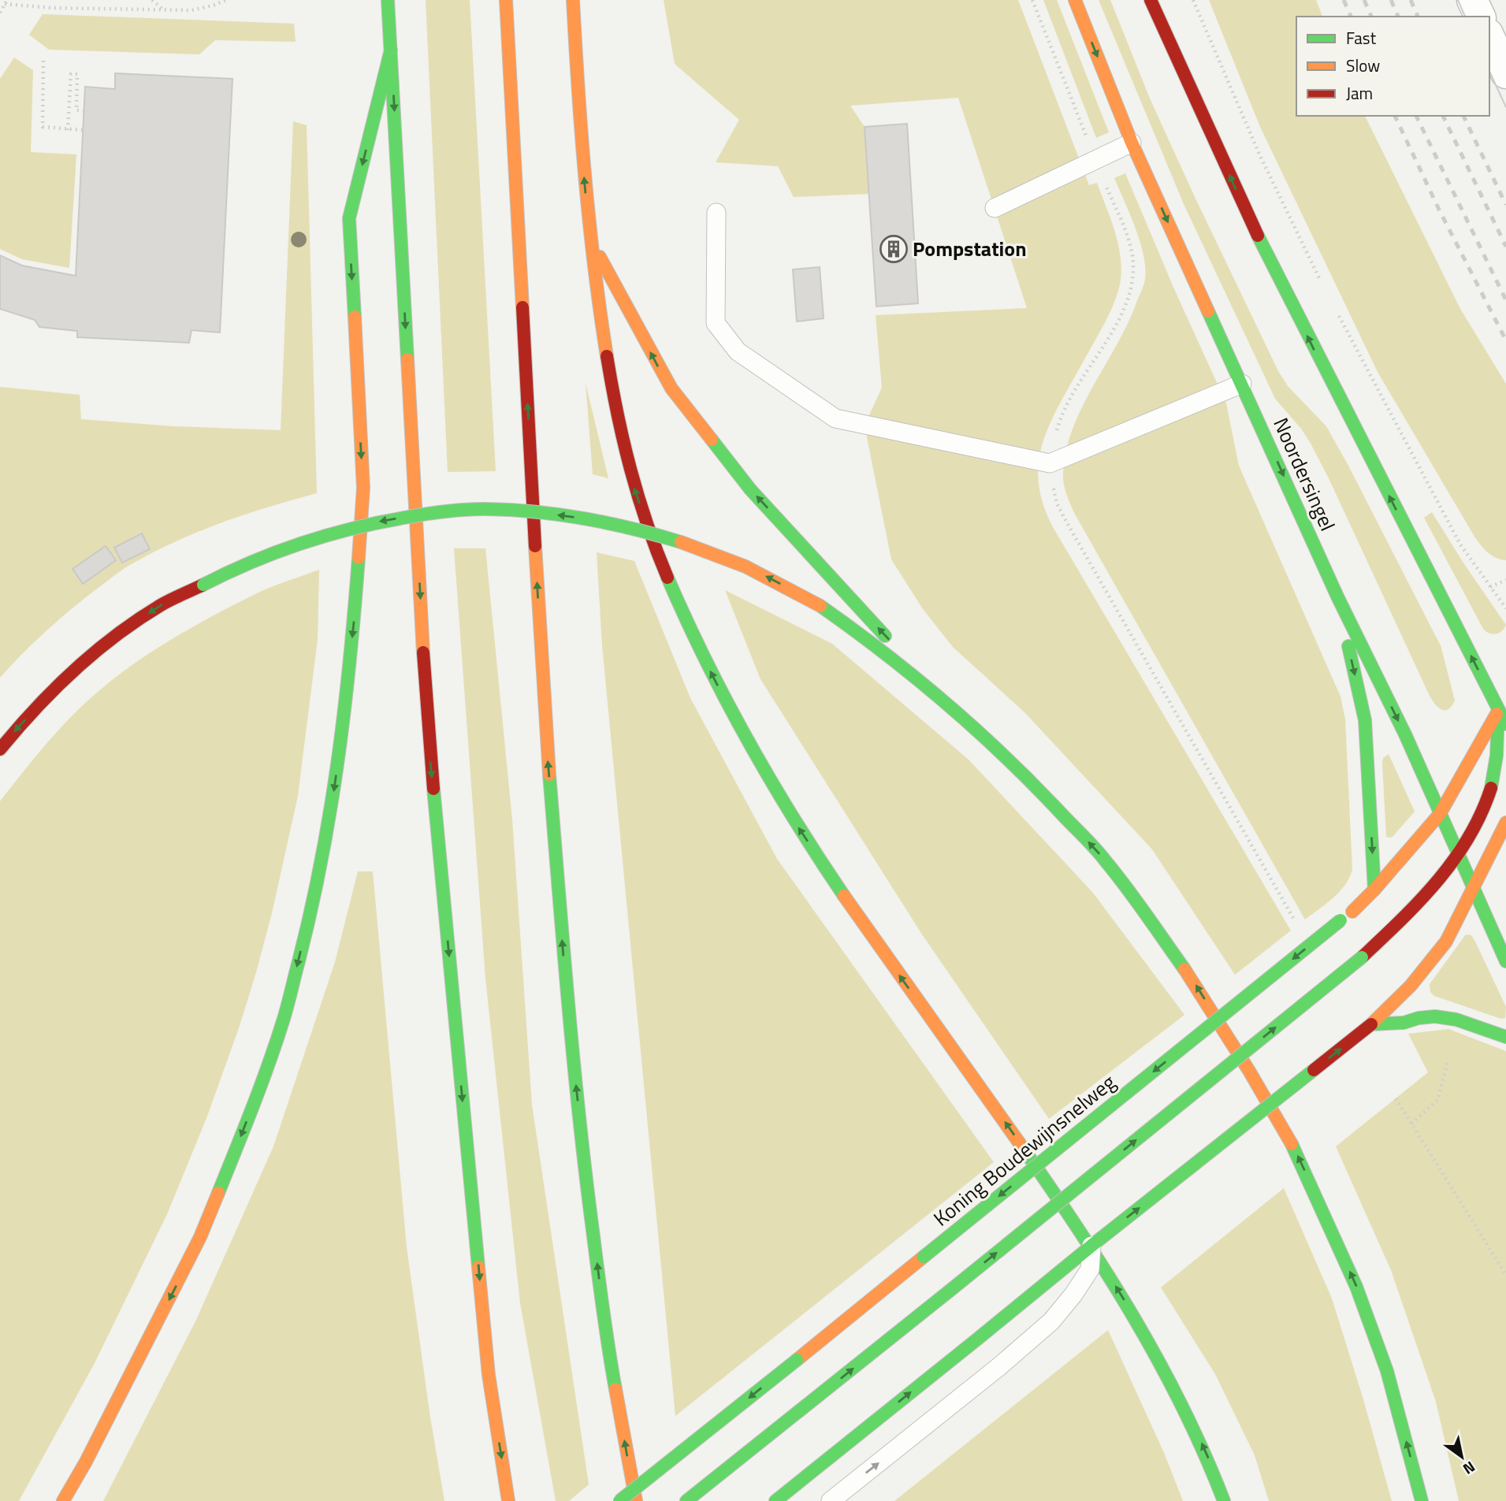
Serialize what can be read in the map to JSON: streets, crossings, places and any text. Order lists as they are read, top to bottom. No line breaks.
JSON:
{"streets":{"main road":["Noordersingel","Koning Boudewijnsnelweg"]},"crossings":[["Noordersingel","Koning Boudewijnsnelweg"]],"places":{"building":["Pompstation"]},"legend":["Fast","Slow","Jam"],"north":"bottom right"}
